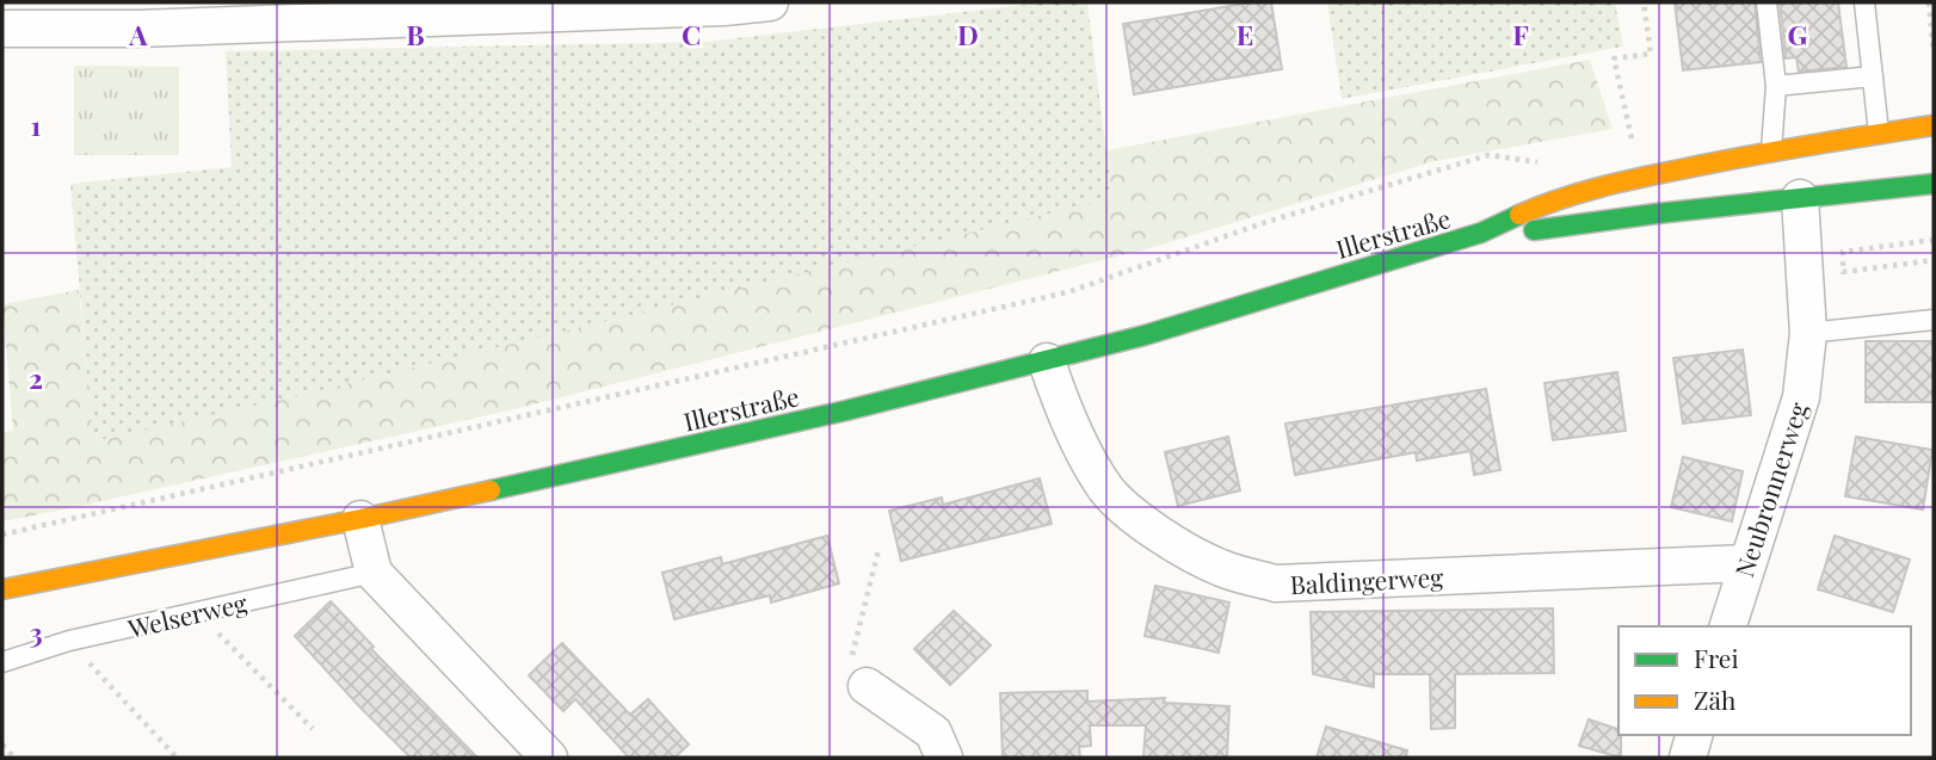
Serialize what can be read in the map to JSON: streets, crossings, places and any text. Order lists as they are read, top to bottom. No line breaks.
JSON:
{"streets":{"main road":["Illerstraße"],"street":["Neubronnerweg","Baldingerweg"],"lane":["Welserweg"]},"crossings":[["Illerstraße","Neubronnerweg"],["Illerstraße","Baldingerweg"],["Neubronnerweg","Baldingerweg"]],"legend":["Frei","Zäh"],"grid":{"columns":["A","B","C","D","E","F","G"],"rows":["1","2","3"]}}
